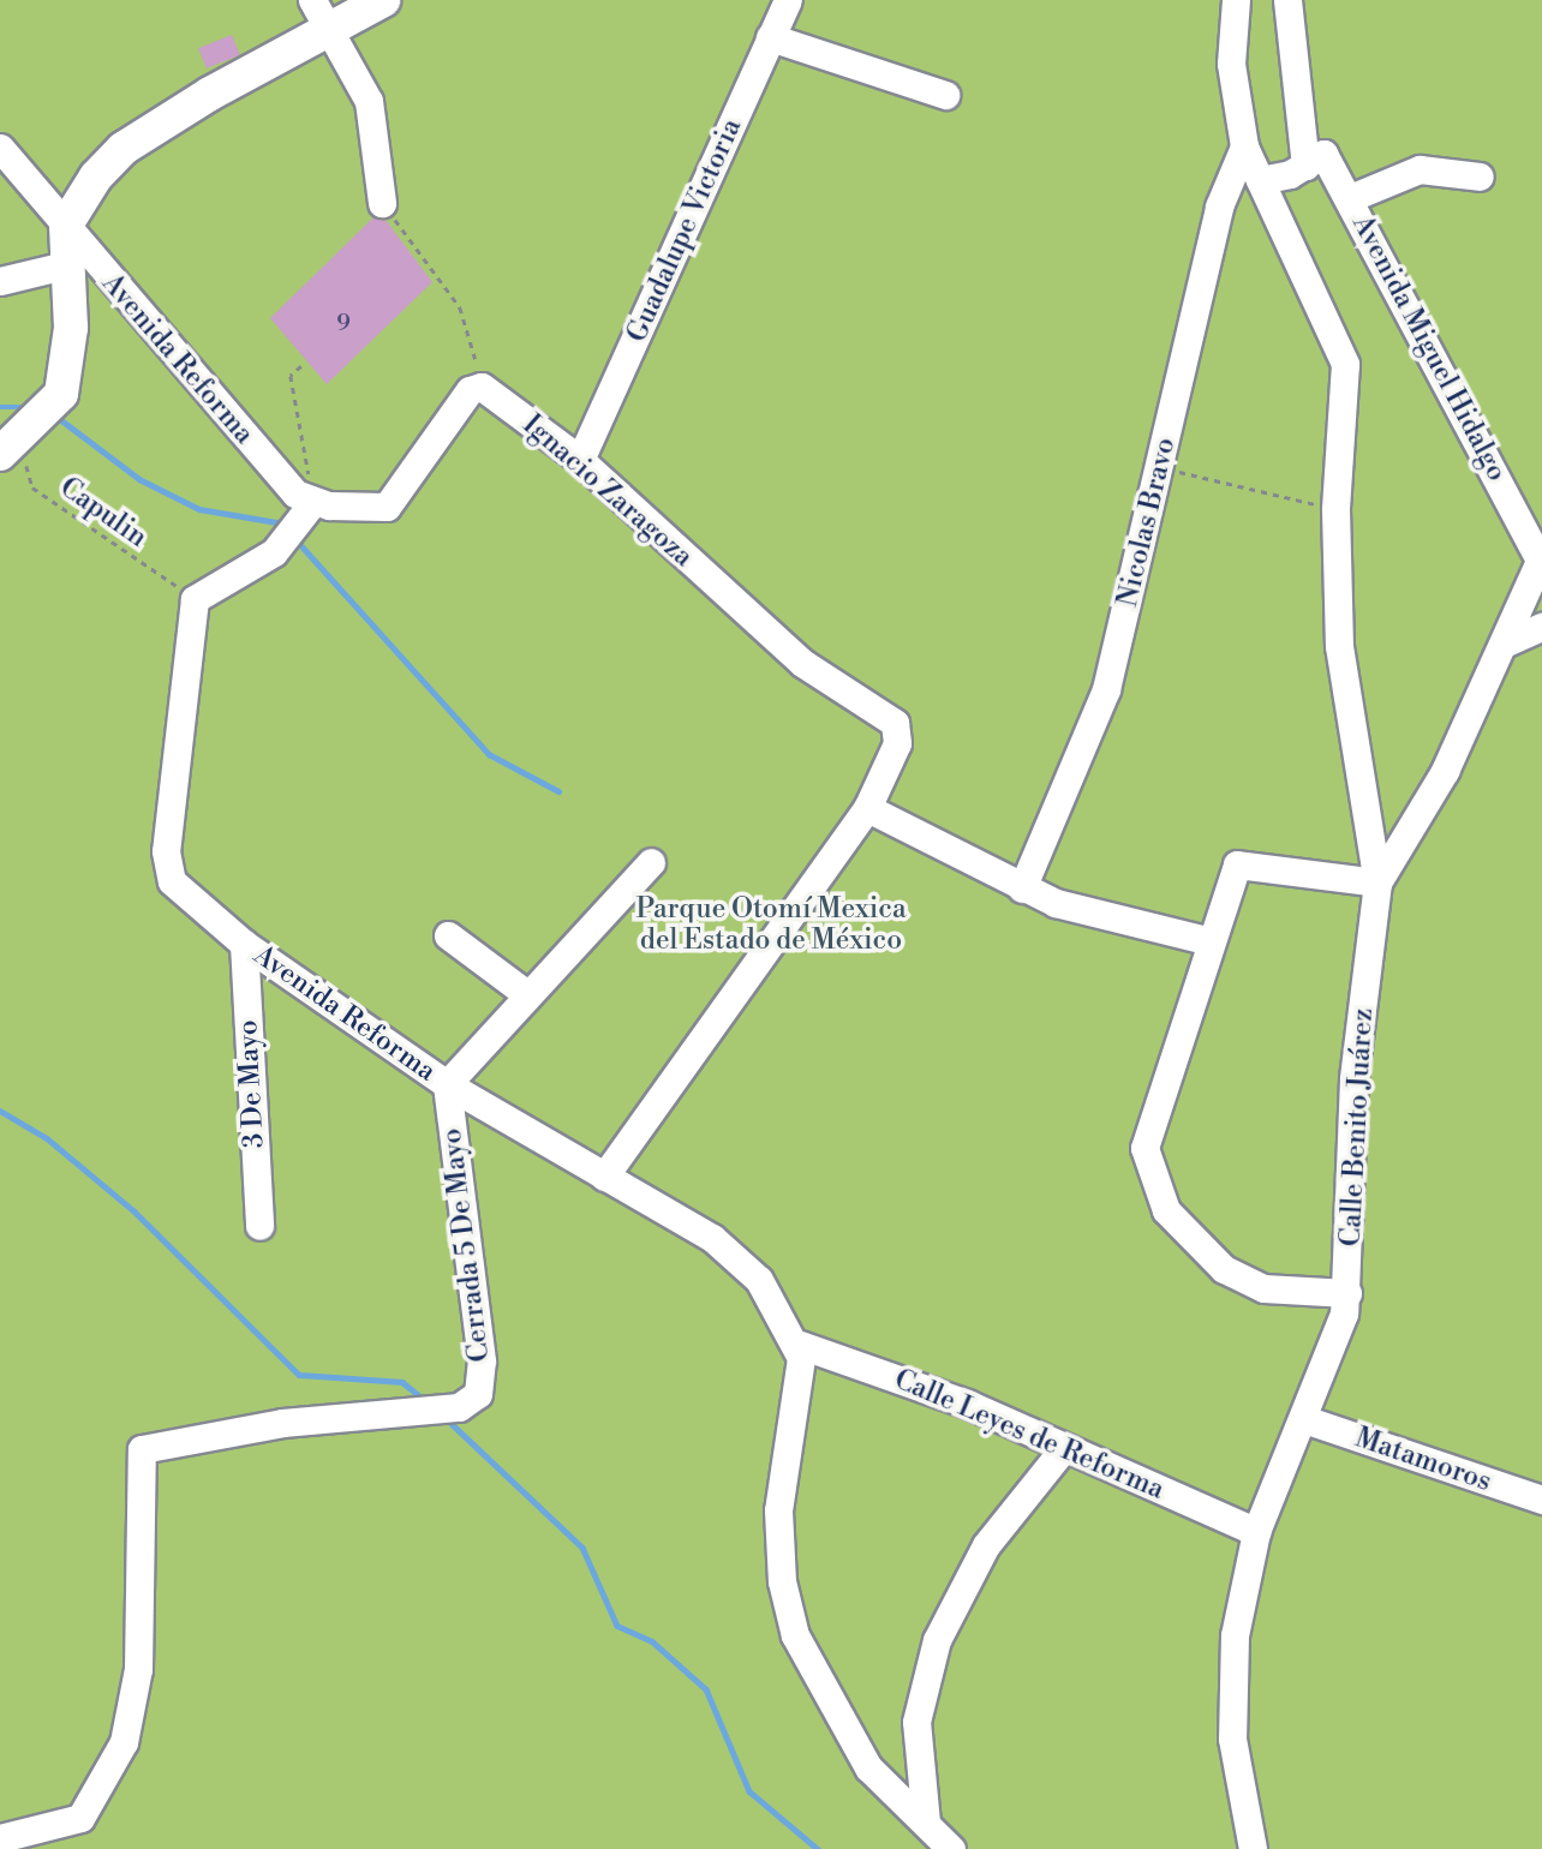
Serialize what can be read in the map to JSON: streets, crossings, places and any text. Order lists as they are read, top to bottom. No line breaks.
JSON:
{"streets":{"street":["Guadalupe Victoria","Avenida Miguel Hidalgo","Avenida Reforma","Ignacio Zaragoza","Nicolas Bravo","3 De Mayo","Calle Benito Juárez","Cerrada 5 De Mayo","Calle Leyes de Reforma","Matamoros"],"path":["Capulin"]},"crossings":[["Guadalupe Victoria","Ignacio Zaragoza"],["Avenida Miguel Hidalgo","Calle Benito Juárez"],["Avenida Reforma","Capulin"],["Avenida Reforma","3 De Mayo"],["Avenida Reforma","Cerrada 5 De Mayo"],["Avenida Reforma","Calle Leyes de Reforma"],["Calle Benito Juárez","Calle Leyes de Reforma"],["Calle Benito Juárez","Matamoros"]],"parks":["Parque Otomí Mexica del Estado de México"],"house_numbers":["9"]}
